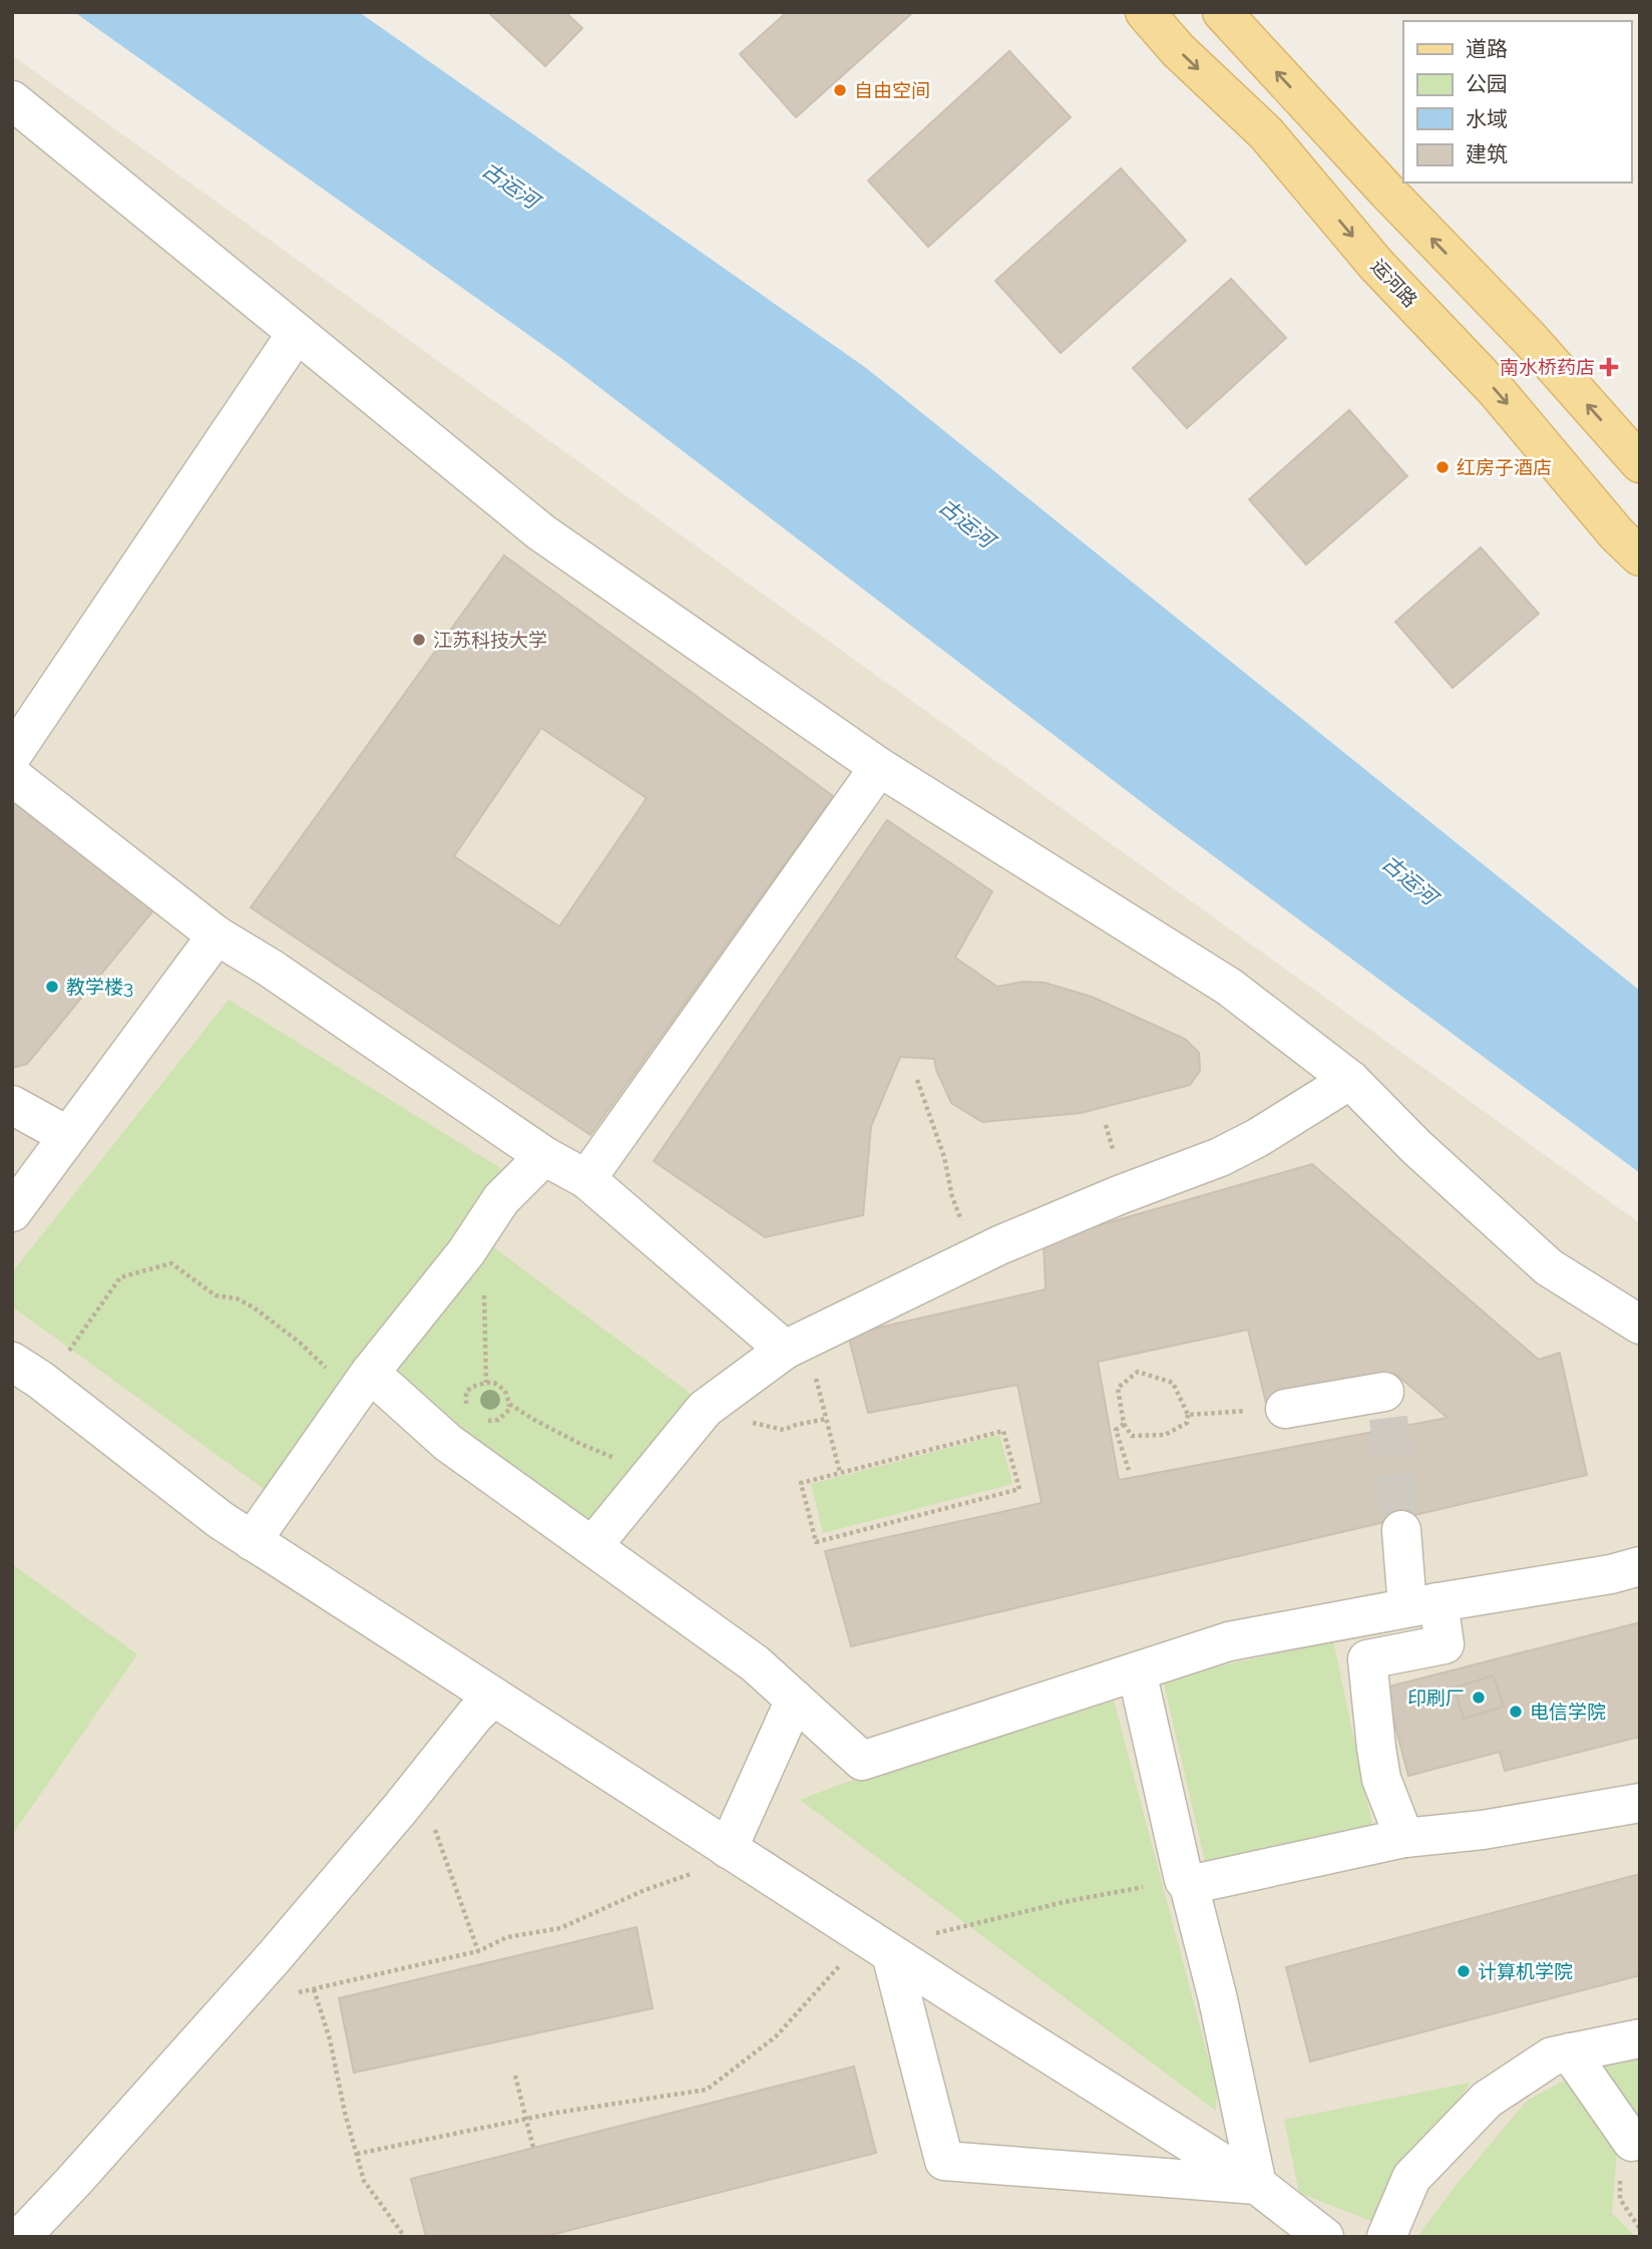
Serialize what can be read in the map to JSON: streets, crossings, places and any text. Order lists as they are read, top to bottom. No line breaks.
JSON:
{"streets":{"main road":["运河路"]},"water":["古运河"],"places":{"other":["自由空间","红房子酒店","江苏科技大学","教学楼3","印刷厂","电信学院","计算机学院"],"health":["南水桥药店"]},"legend":["道路","公园","水域","建筑"]}
